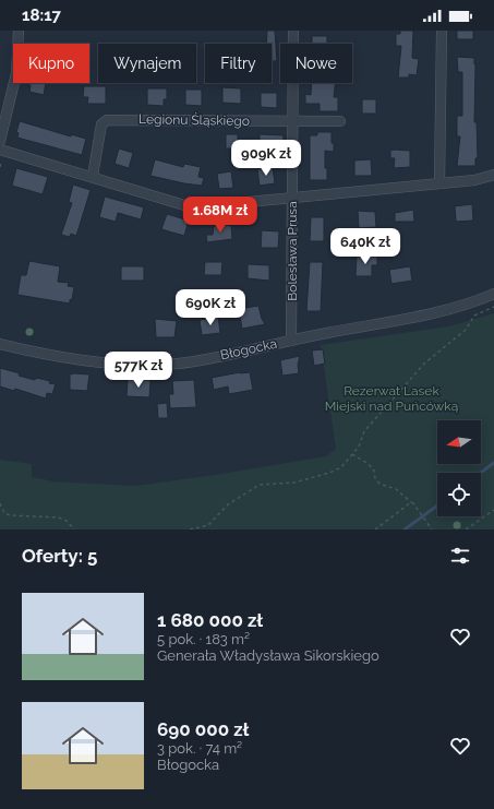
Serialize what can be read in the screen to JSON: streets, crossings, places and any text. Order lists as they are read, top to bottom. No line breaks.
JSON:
{"streets":{"street":["Legionu Śląskiego","Bolesława Prusa","Błogocka"]},"crossings":[["Legionu Śląskiego","Bolesława Prusa"],["Bolesława Prusa","Błogocka"]],"parks":["Rezerwat Lasek Miejski nad Puńcówką"],"north":"left","page":{"status":"18:17","chip":["Kupno","Wynajem","Filtry","Nowe"],"price":["909K zł","1.68M zł","640K zł","690K zł","577K zł"],"heading":"Oferty: 5","list":[{"name":"1 680 000 zł","note":"5 pok. · 183 m² · Generała Władysława Sikorskiego"},{"name":"690 000 zł","note":"3 pok. · 74 m² · Błogocka"}]}}
